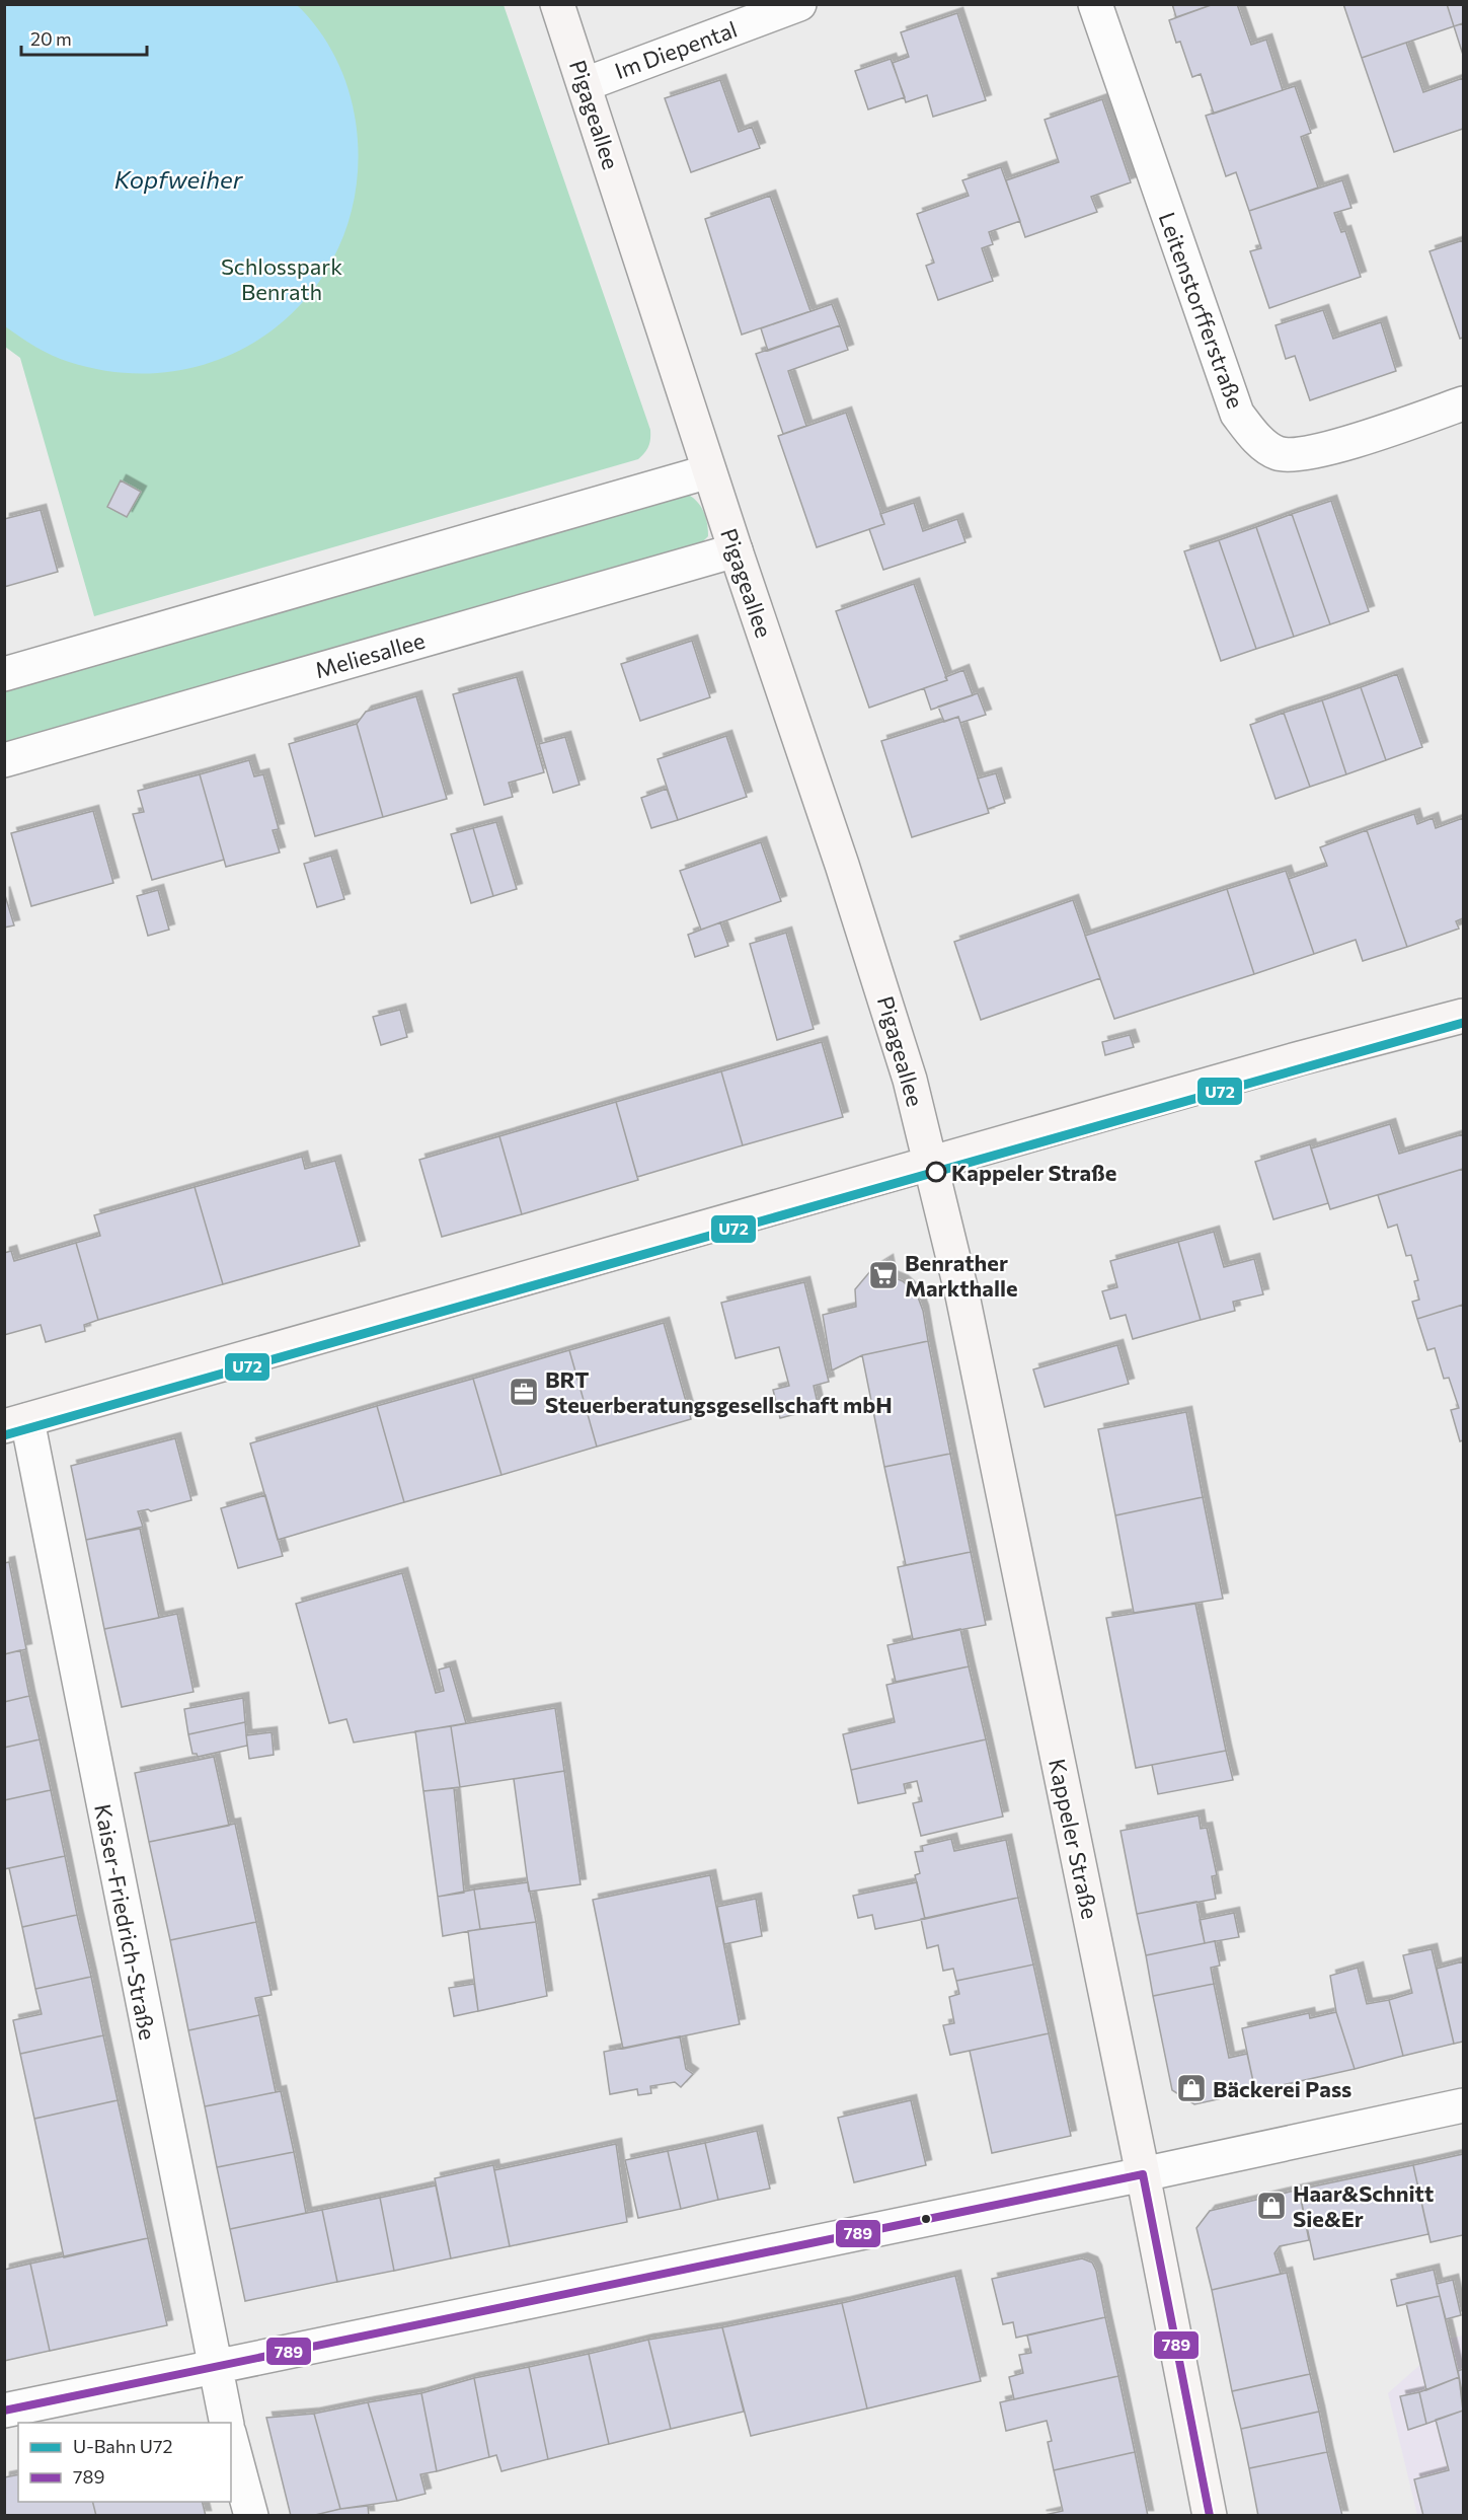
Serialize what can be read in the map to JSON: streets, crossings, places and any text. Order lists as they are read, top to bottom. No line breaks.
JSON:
{"streets":{"street":["Im Diepental","Pigageallee","Leitenstorfferstraße","Meliesallee","Kappeler Straße","Kaiser-Friedrich-Straße"]},"crossings":[["Im Diepental","Pigageallee"],["Pigageallee","Meliesallee"],["Pigageallee","Kappeler Straße"]],"water":["Kopfweiher"],"parks":["Schlosspark Benrath"],"places":{"other":["Kappeler Straße"],"supermarket":["Benrather Markthalle"],"office":["BRT Steuerberatungsgesellschaft mbH"],"shop":["Bäckerei Pass","Haar&Schnitt Sie&Er"]},"lines":["metro line U72","transit line 789"],"legend":["U-Bahn U72","789"],"scale_bar":"20 m"}
